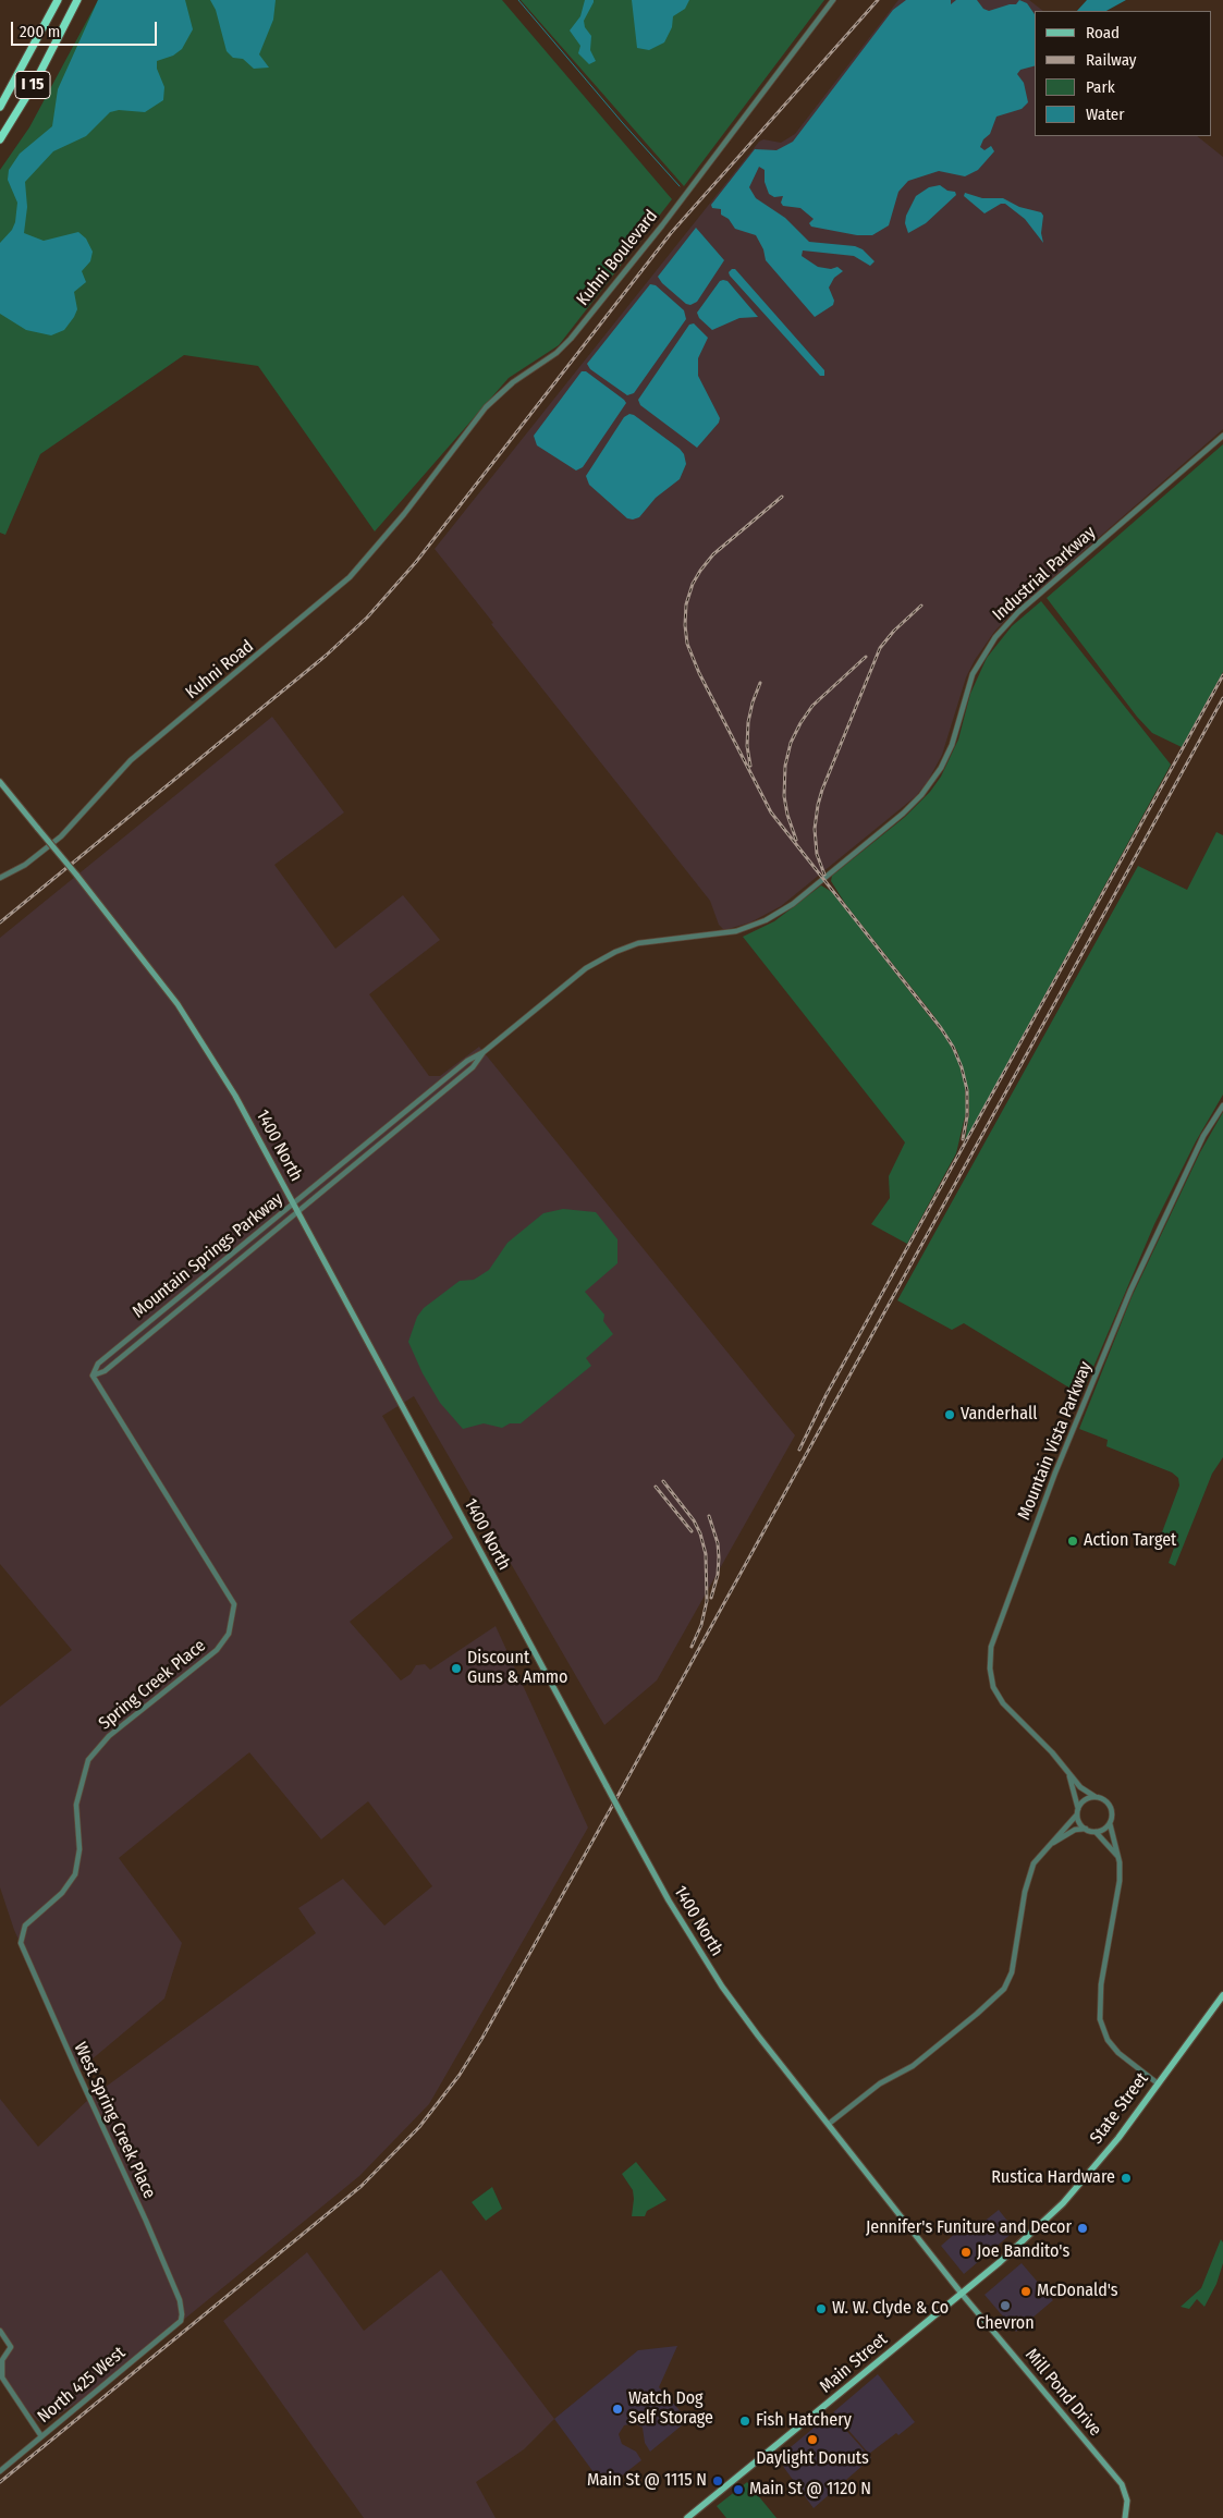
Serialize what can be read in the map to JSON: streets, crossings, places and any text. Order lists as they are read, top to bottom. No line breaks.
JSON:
{"streets":{"highway":["I 15"],"main road":["1400 North","State Street","Main Street","Mill Pond Drive"],"street":["Kuhni Boulevard","Industrial Parkway","Kuhni Road","Mountain Springs Parkway","Mountain Vista Parkway","Spring Creek Place","West Spring Creek Place","North 425 West"]},"crossings":[["Kuhni Boulevard","Kuhni Road"],["Industrial Parkway","Mountain Springs Parkway"],["1400 North","Mountain Springs Parkway"],["1400 North","State Street"],["1400 North","Main Street"],["1400 North","Mill Pond Drive"],["Mountain Springs Parkway","Spring Creek Place"],["Spring Creek Place","West Spring Creek Place"],["State Street","Main Street"],["State Street","Mill Pond Drive"],["West Spring Creek Place","North 425 West"],["Main Street","Mill Pond Drive"]],"places":["Vanderhall","Action Target","Discount Guns & Ammo","Rustica Hardware","Jennifer's Funiture and Decor","Joe Bandito's","McDonald's","Chevron","W. W. Clyde & Co","Watch Dog Self Storage","Fish Hatchery","Daylight Donuts","Main St @ 1115 N","Main St @ 1120 N"],"legend":["Road","Railway","Park","Water"],"scale_bar":"200 m"}
